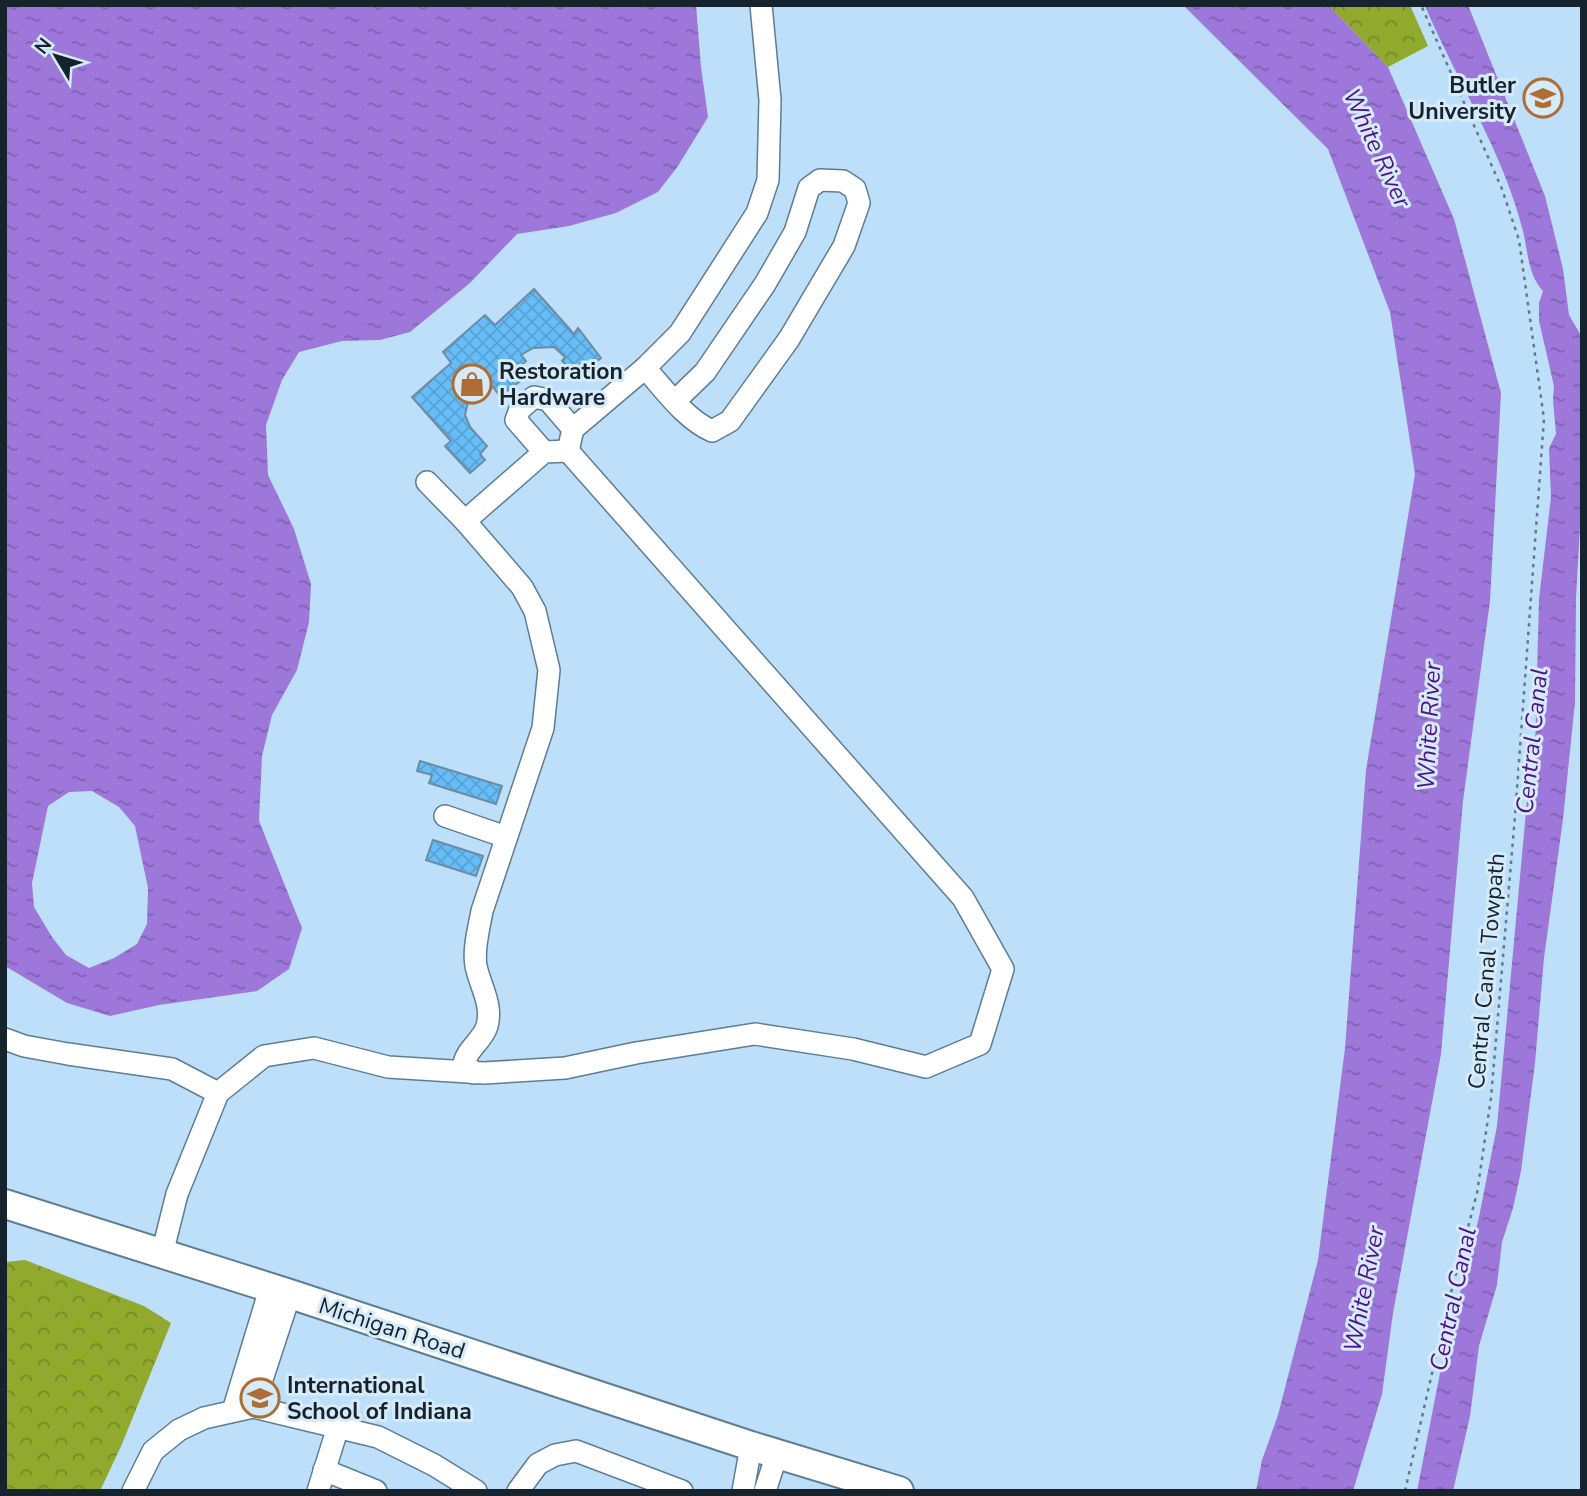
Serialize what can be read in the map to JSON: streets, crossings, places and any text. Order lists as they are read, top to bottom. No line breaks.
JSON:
{"streets":{"main road":["Michigan Road"],"path":["Central Canal Towpath"]},"water":["White River","Central Canal"],"places":{"school or university":["Butler University","International School of Indiana"],"shop":["Restoration Hardware"]},"north":"top left"}
